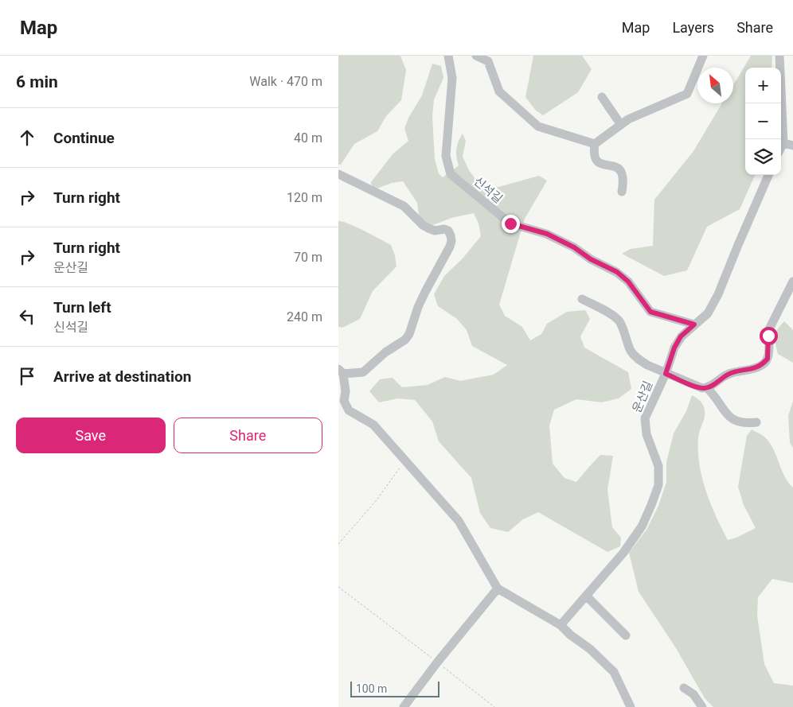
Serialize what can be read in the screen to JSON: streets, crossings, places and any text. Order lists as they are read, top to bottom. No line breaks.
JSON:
{"streets":{"street":["신석길","운산길"]},"crossings":[["신석길","운산길"]],"scale_bar":"100 m","north":"top left","page":{"header":"Map","nav":["Map","Layers","Share"],"heading":["6 min","Walk · 470 m"],"map_buttons":["+","−"],"list":[["Continue","40 m"],["Turn right","120 m"],["Turn right","운산길","70 m"],["Turn left","신석길","240 m"],"Arrive at destination"],"buttons":["Save","Share"],"scale":"100 m"}}
